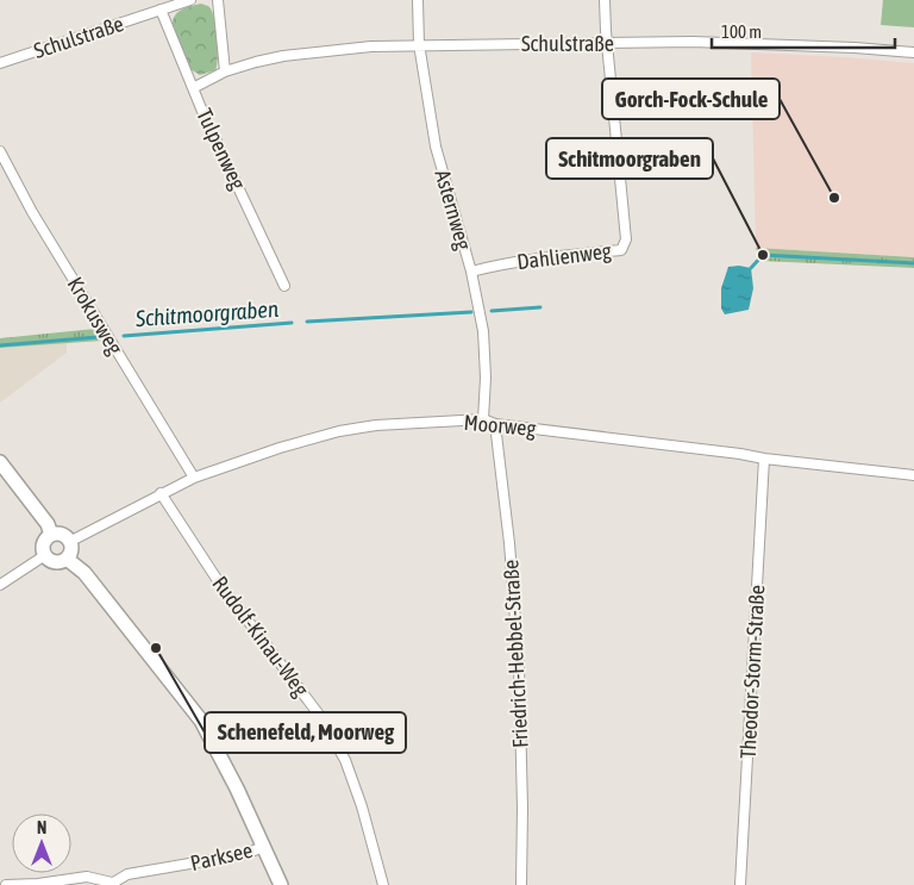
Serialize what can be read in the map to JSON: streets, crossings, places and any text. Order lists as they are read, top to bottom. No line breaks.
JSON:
{"streets":{"street":["Schulstraße","Tulpenweg","Asternweg","Dahlienweg","Krokusweg","Moorweg","Rudolf-Kinau-Weg","Friedrich-Hebbel-Straße","Theodor-Storm-Straße","Parksee"]},"crossings":[["Schulstraße","Tulpenweg"],["Schulstraße","Asternweg"],["Schulstraße","Dahlienweg"],["Asternweg","Dahlienweg"],["Asternweg","Moorweg"],["Krokusweg","Moorweg"],["Moorweg","Rudolf-Kinau-Weg"],["Moorweg","Friedrich-Hebbel-Straße"],["Moorweg","Theodor-Storm-Straße"]],"water":["Schitmoorgraben"],"places":["Gorch-Fock-Schule","Schitmoorgraben","Schenefeld, Moorweg"],"scale_bar":"100 m","north":"top"}
